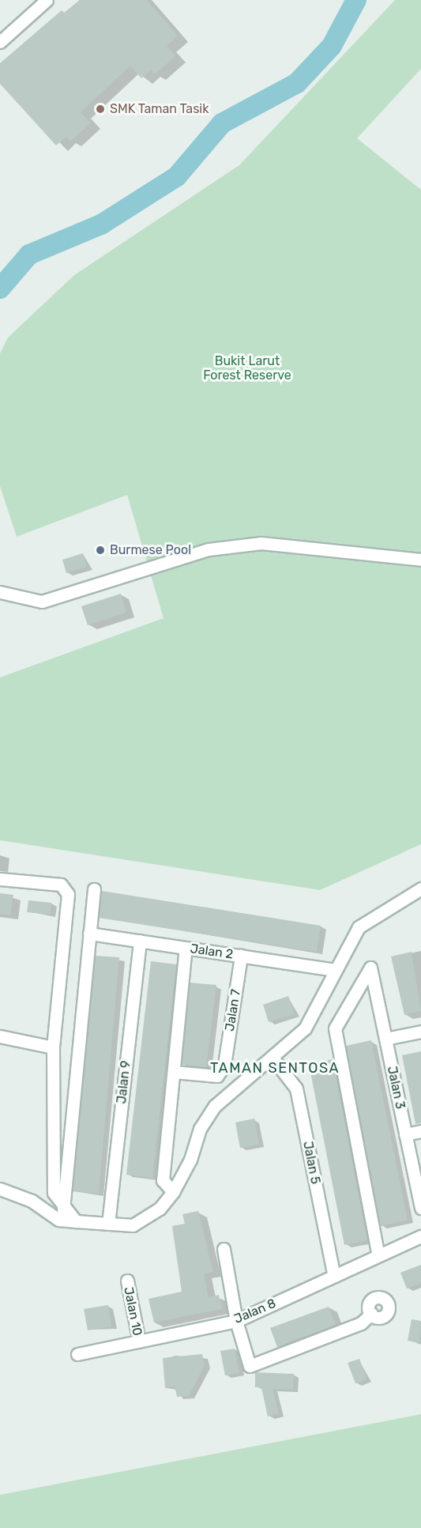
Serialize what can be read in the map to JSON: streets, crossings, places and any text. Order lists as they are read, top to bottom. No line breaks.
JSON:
{"streets":{"street":["Jalan 2","Jalan 7","Jalan 9","Jalan 3","Jalan 5","Jalan 10","Jalan 8"]},"crossings":[["Jalan 2","Jalan 7"],["Jalan 2","Jalan 9"],["Jalan 3","Jalan 8"],["Jalan 5","Jalan 8"],["Jalan 10","Jalan 8"]],"districts":["TAMAN SENTOSA"],"parks":["Bukit Larut Forest Reserve"],"places":["SMK Taman Tasik","Burmese Pool"]}
